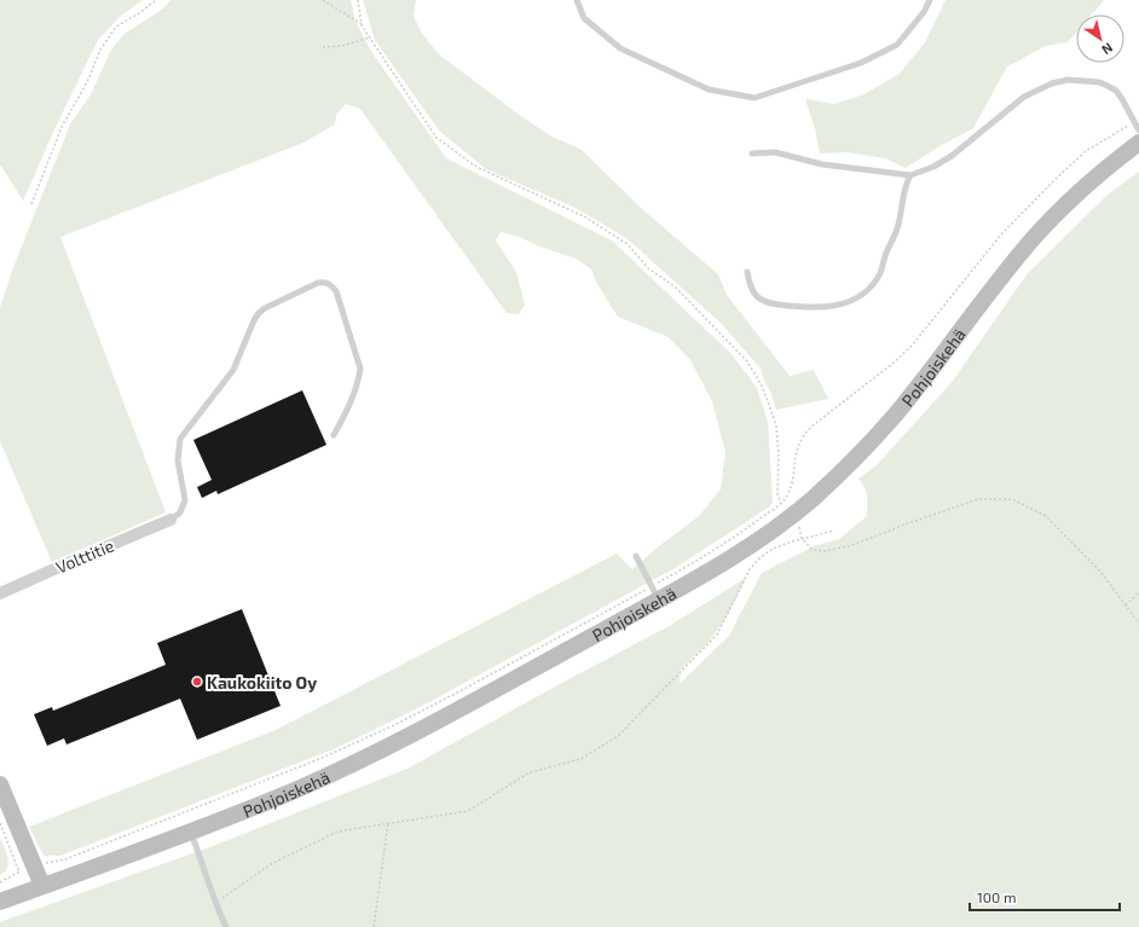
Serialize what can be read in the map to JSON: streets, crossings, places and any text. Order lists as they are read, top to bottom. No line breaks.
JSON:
{"streets":{"main road":["Pohjoiskehä"],"street":["Volttitie"]},"places":["Kaukokiito Oy"],"scale_bar":"100 m","north":"bottom right"}
